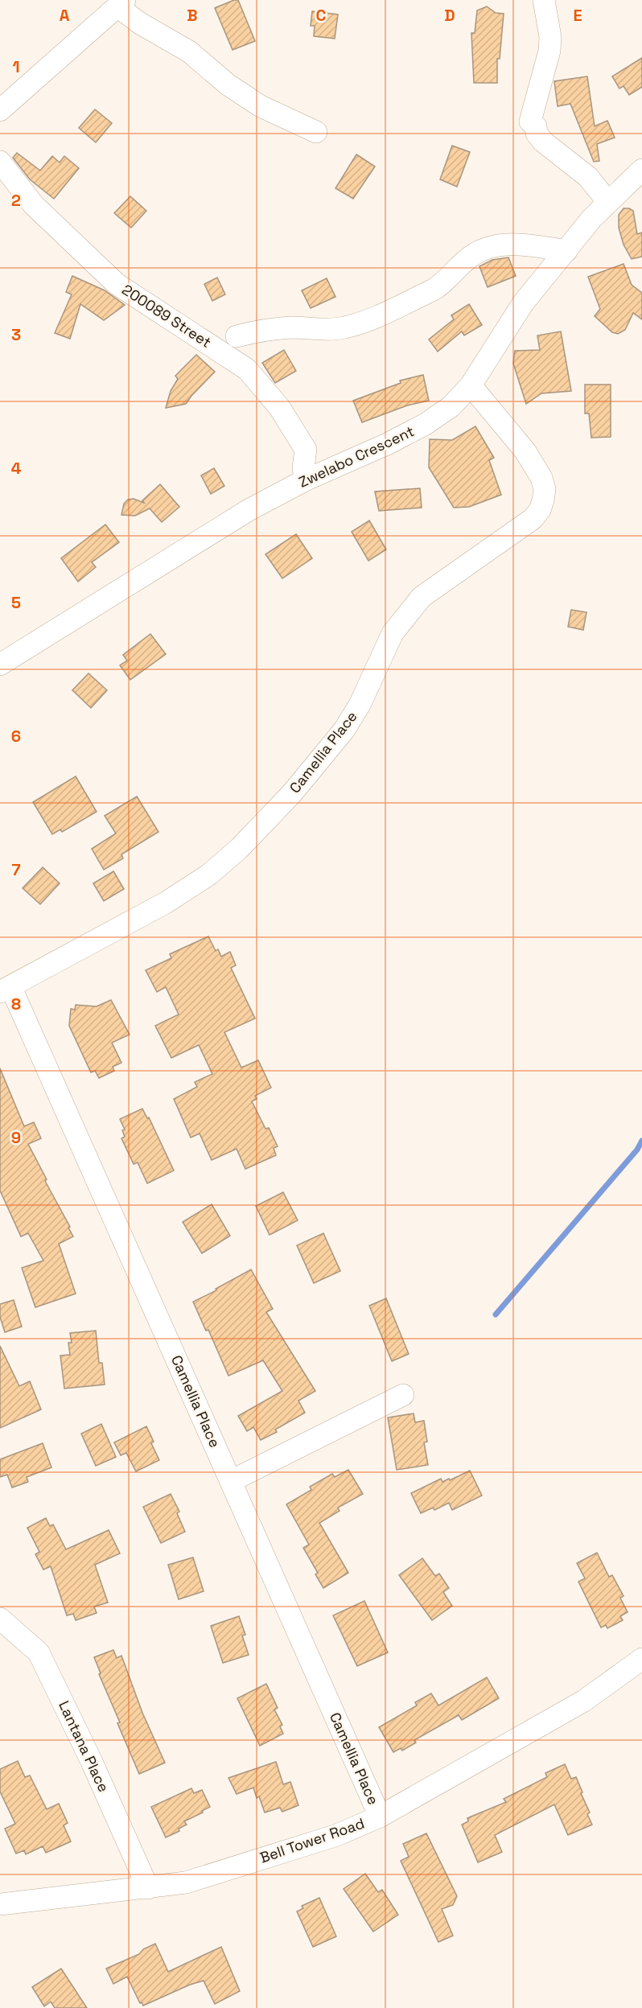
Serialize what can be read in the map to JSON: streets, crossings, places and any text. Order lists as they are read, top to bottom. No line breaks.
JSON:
{"streets":{"street":["200089 Street","Zwelabo Crescent","Camellia Place","Lantana Place","Bell Tower Road"]},"crossings":[["200089 Street","Zwelabo Crescent"],["Zwelabo Crescent","Camellia Place"],["Camellia Place","Bell Tower Road"],["Lantana Place","Bell Tower Road"]],"grid":{"columns":["A","B","C","D","E"],"rows":["1","2","3","4","5","6","7","8","9"]}}
